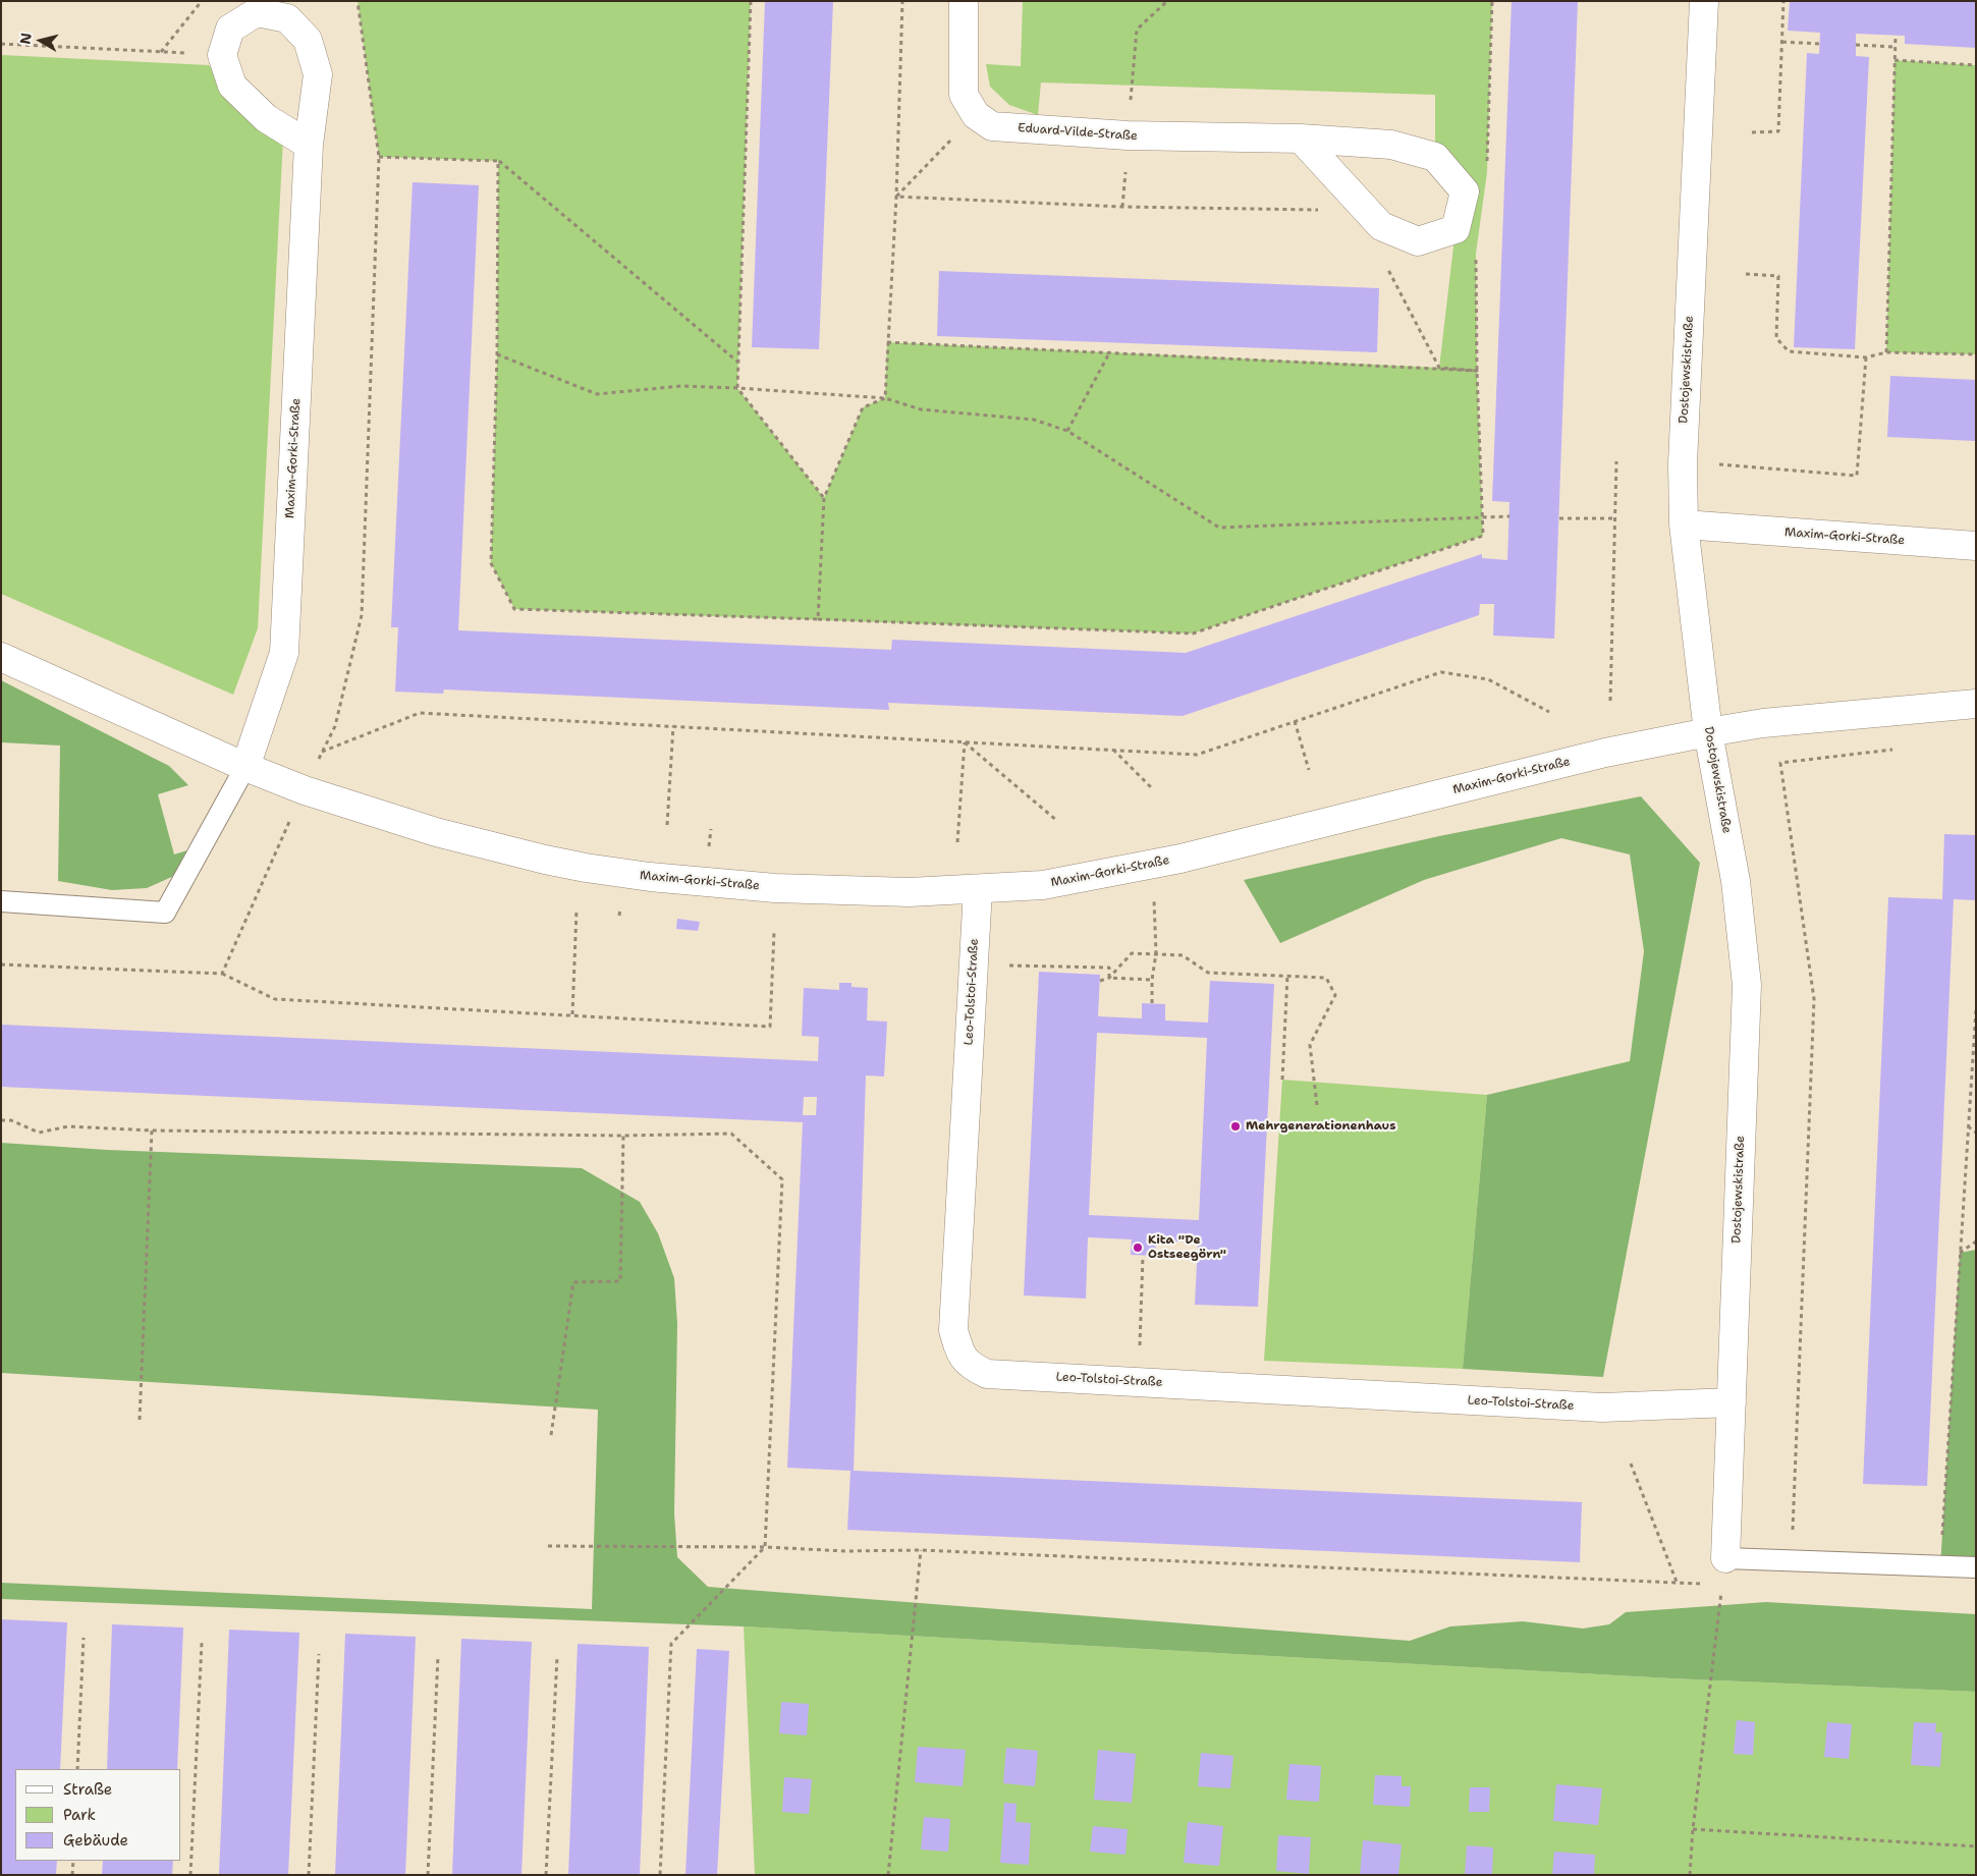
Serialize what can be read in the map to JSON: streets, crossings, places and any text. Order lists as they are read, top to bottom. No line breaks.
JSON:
{"streets":{"street":["Eduard-Vilde-Straße","Dostojewskistraße","Maxim-Gorki-Straße","Leo-Tolstoi-Straße"]},"crossings":[["Dostojewskistraße","Maxim-Gorki-Straße"],["Dostojewskistraße","Leo-Tolstoi-Straße"],["Maxim-Gorki-Straße","Leo-Tolstoi-Straße"]],"places":["Mehrgenerationenhaus","Kita \"De Ostseegörn\""],"legend":["Straße","Park","Gebäude"],"north":"left"}
